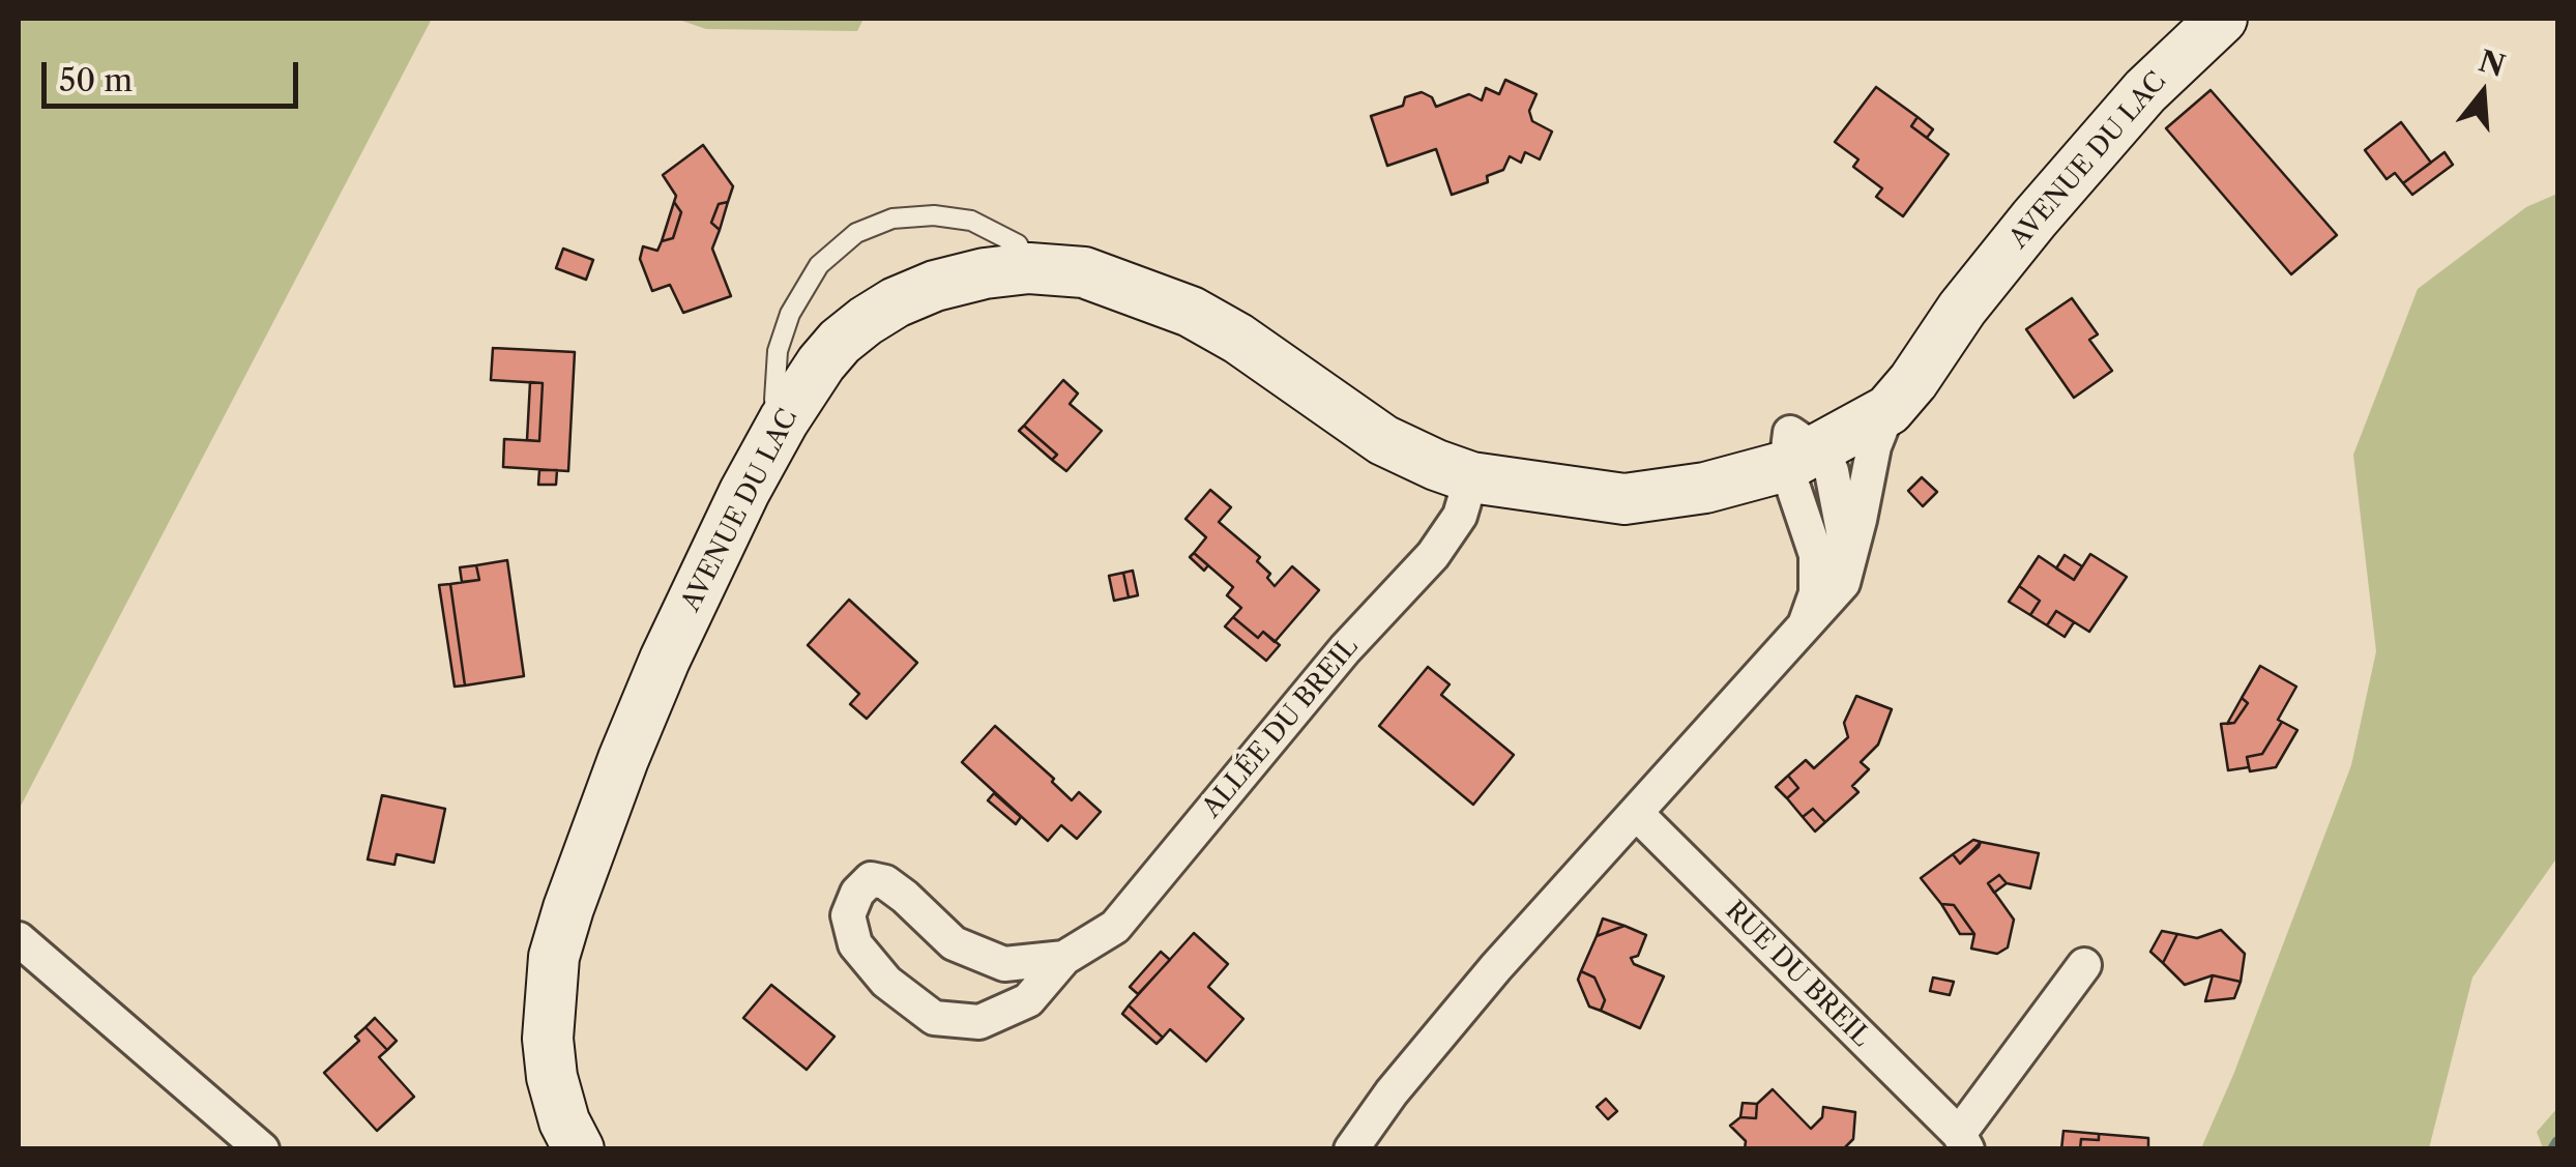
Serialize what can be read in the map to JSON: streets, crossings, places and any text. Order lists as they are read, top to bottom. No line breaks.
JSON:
{"streets":{"street":["AVENUE DU LAC","ALLÉE DU BREIL","RUE DU BREIL"]},"crossings":[["AVENUE DU LAC","ALLÉE DU BREIL"]],"scale_bar":"50 m","north":"top"}
